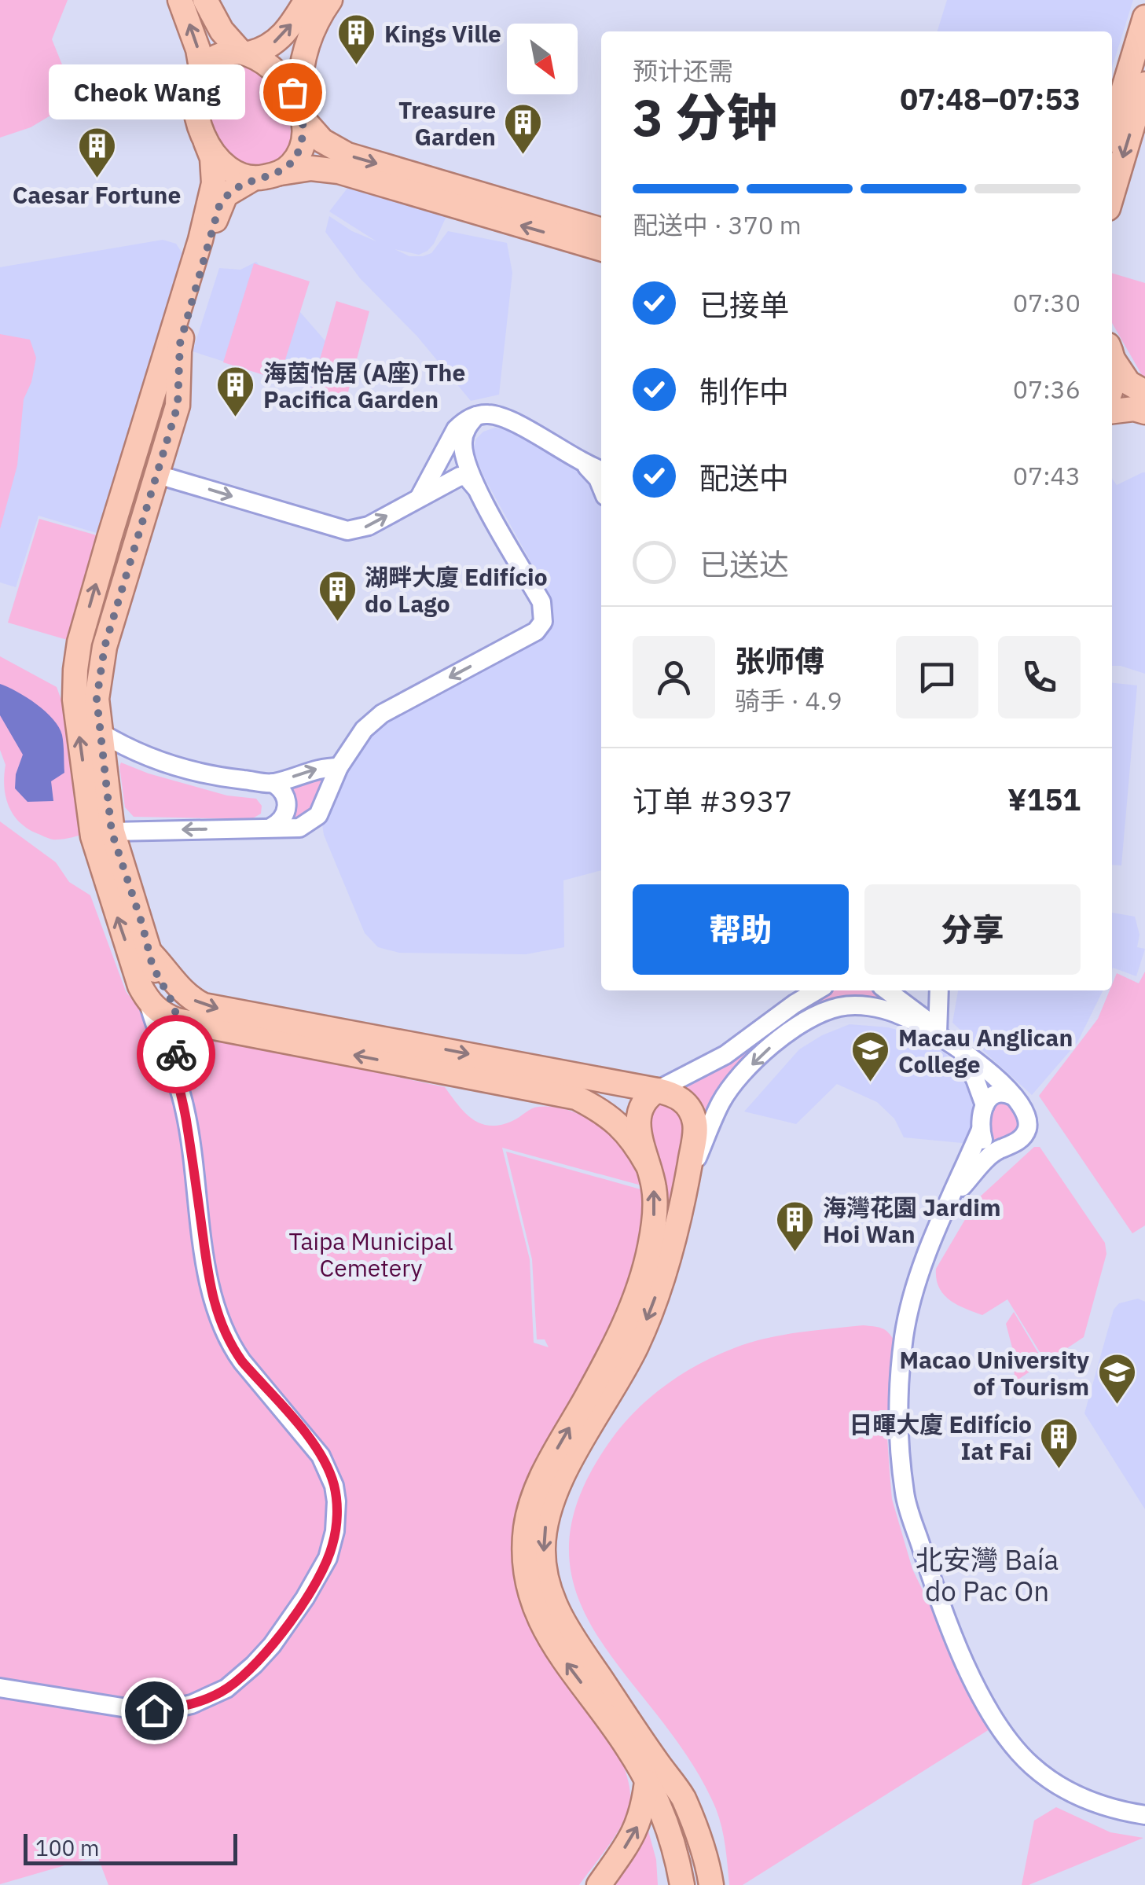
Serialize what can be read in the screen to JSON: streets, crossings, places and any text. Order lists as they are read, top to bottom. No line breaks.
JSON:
{"districts":["北安灣 Baía do Pac On"],"parks":["Taipa Municipal Cemetery"],"places":{"building":["Kings Ville","Treasure Garden","Caesar Fortune","海茵怡居 (A座) The Pacifica Garden","湖畔大廈 Edifício do Lago","海灣花園 Jardim Hoi Wan","日暉大廈 Edifício Iat Fai"],"other":["Cheok Wang"],"school or university":["Macau Anglican College","Macao University of Tourism"]},"scale_bar":"100 m","north":"bottom right","page":{"heading":["3 分钟","预计还需","07:48–07:53"],"panel":["张师傅","骑手 · 4.9","订单 #3937","¥151"],"bubble":"Cheok Wang","bar":"配送中 · 370 m","list":[["已接单","07:30"],["制作中","07:36"],["配送中","07:43"],"已送达"],"buttons":["帮助","分享"],"scale":"100 m"}}
